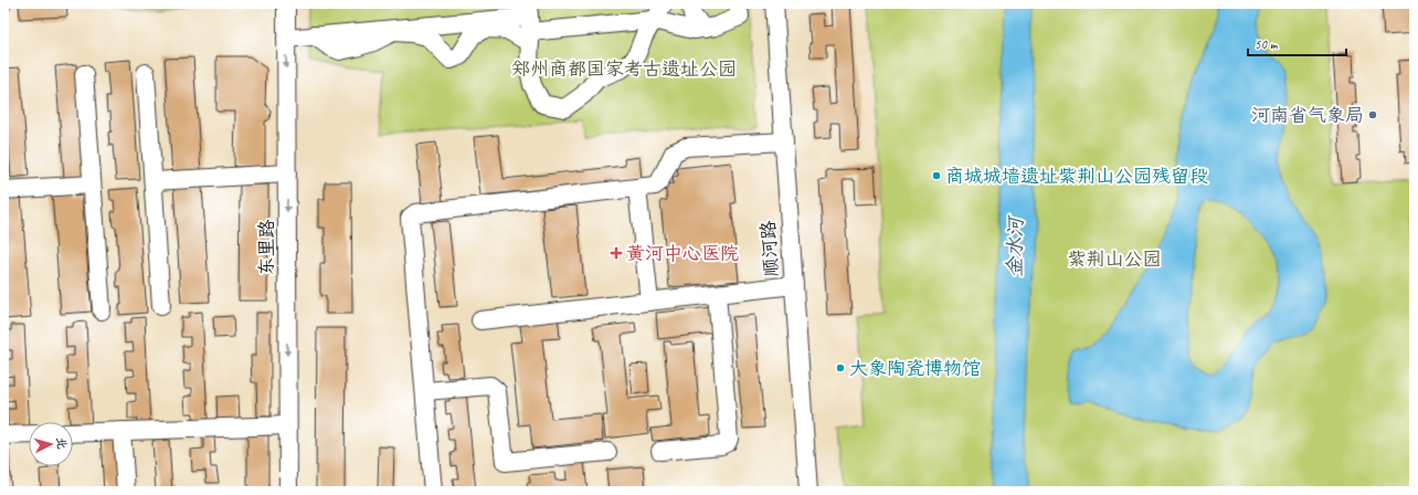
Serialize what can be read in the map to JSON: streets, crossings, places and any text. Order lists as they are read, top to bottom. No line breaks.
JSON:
{"streets":{"street":["东里路","顺河路"]},"water":["金水河"],"parks":["郑州商都国家考古遗址公园","紫荆山公园"],"places":{"other":["河南省气象局","商城城墙遗址紫荆山公园残留段","大象陶瓷博物馆"],"health":["黄河中心医院"]},"scale_bar":"50 m","north":"right"}
